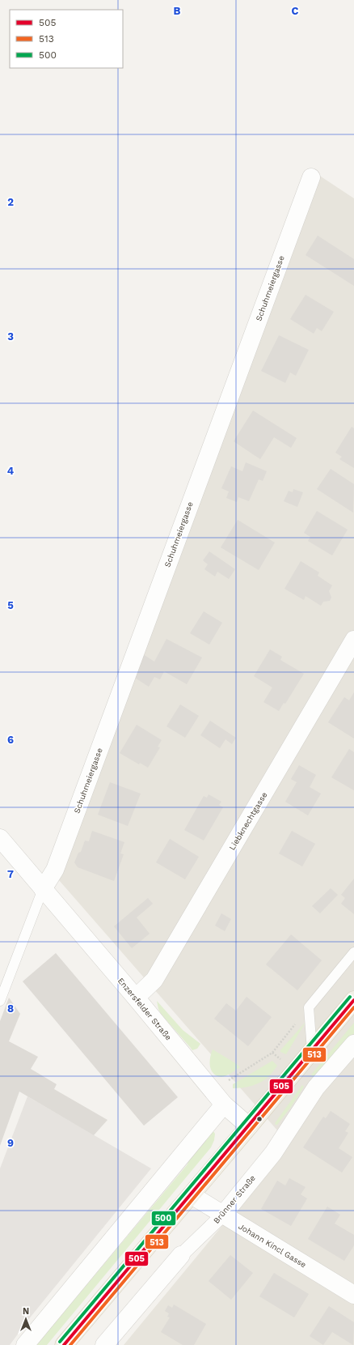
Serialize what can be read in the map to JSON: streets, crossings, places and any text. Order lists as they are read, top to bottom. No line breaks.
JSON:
{"streets":{"street":["Schuhmeiergasse","Liebknechtgasse","Enzersfelder Straße","Brünner Straße","Johann Kincl Gasse"]},"crossings":[["Schuhmeiergasse","Enzersfelder Straße"],["Liebknechtgasse","Enzersfelder Straße"],["Brünner Straße","Johann Kincl Gasse"]],"lines":["transit line 500","transit line 505","transit line 513"],"legend":["505","513","500"],"north":"top","grid":{"columns":["B","C"],"rows":["2","3","4","5","6","7","8","9"]}}
